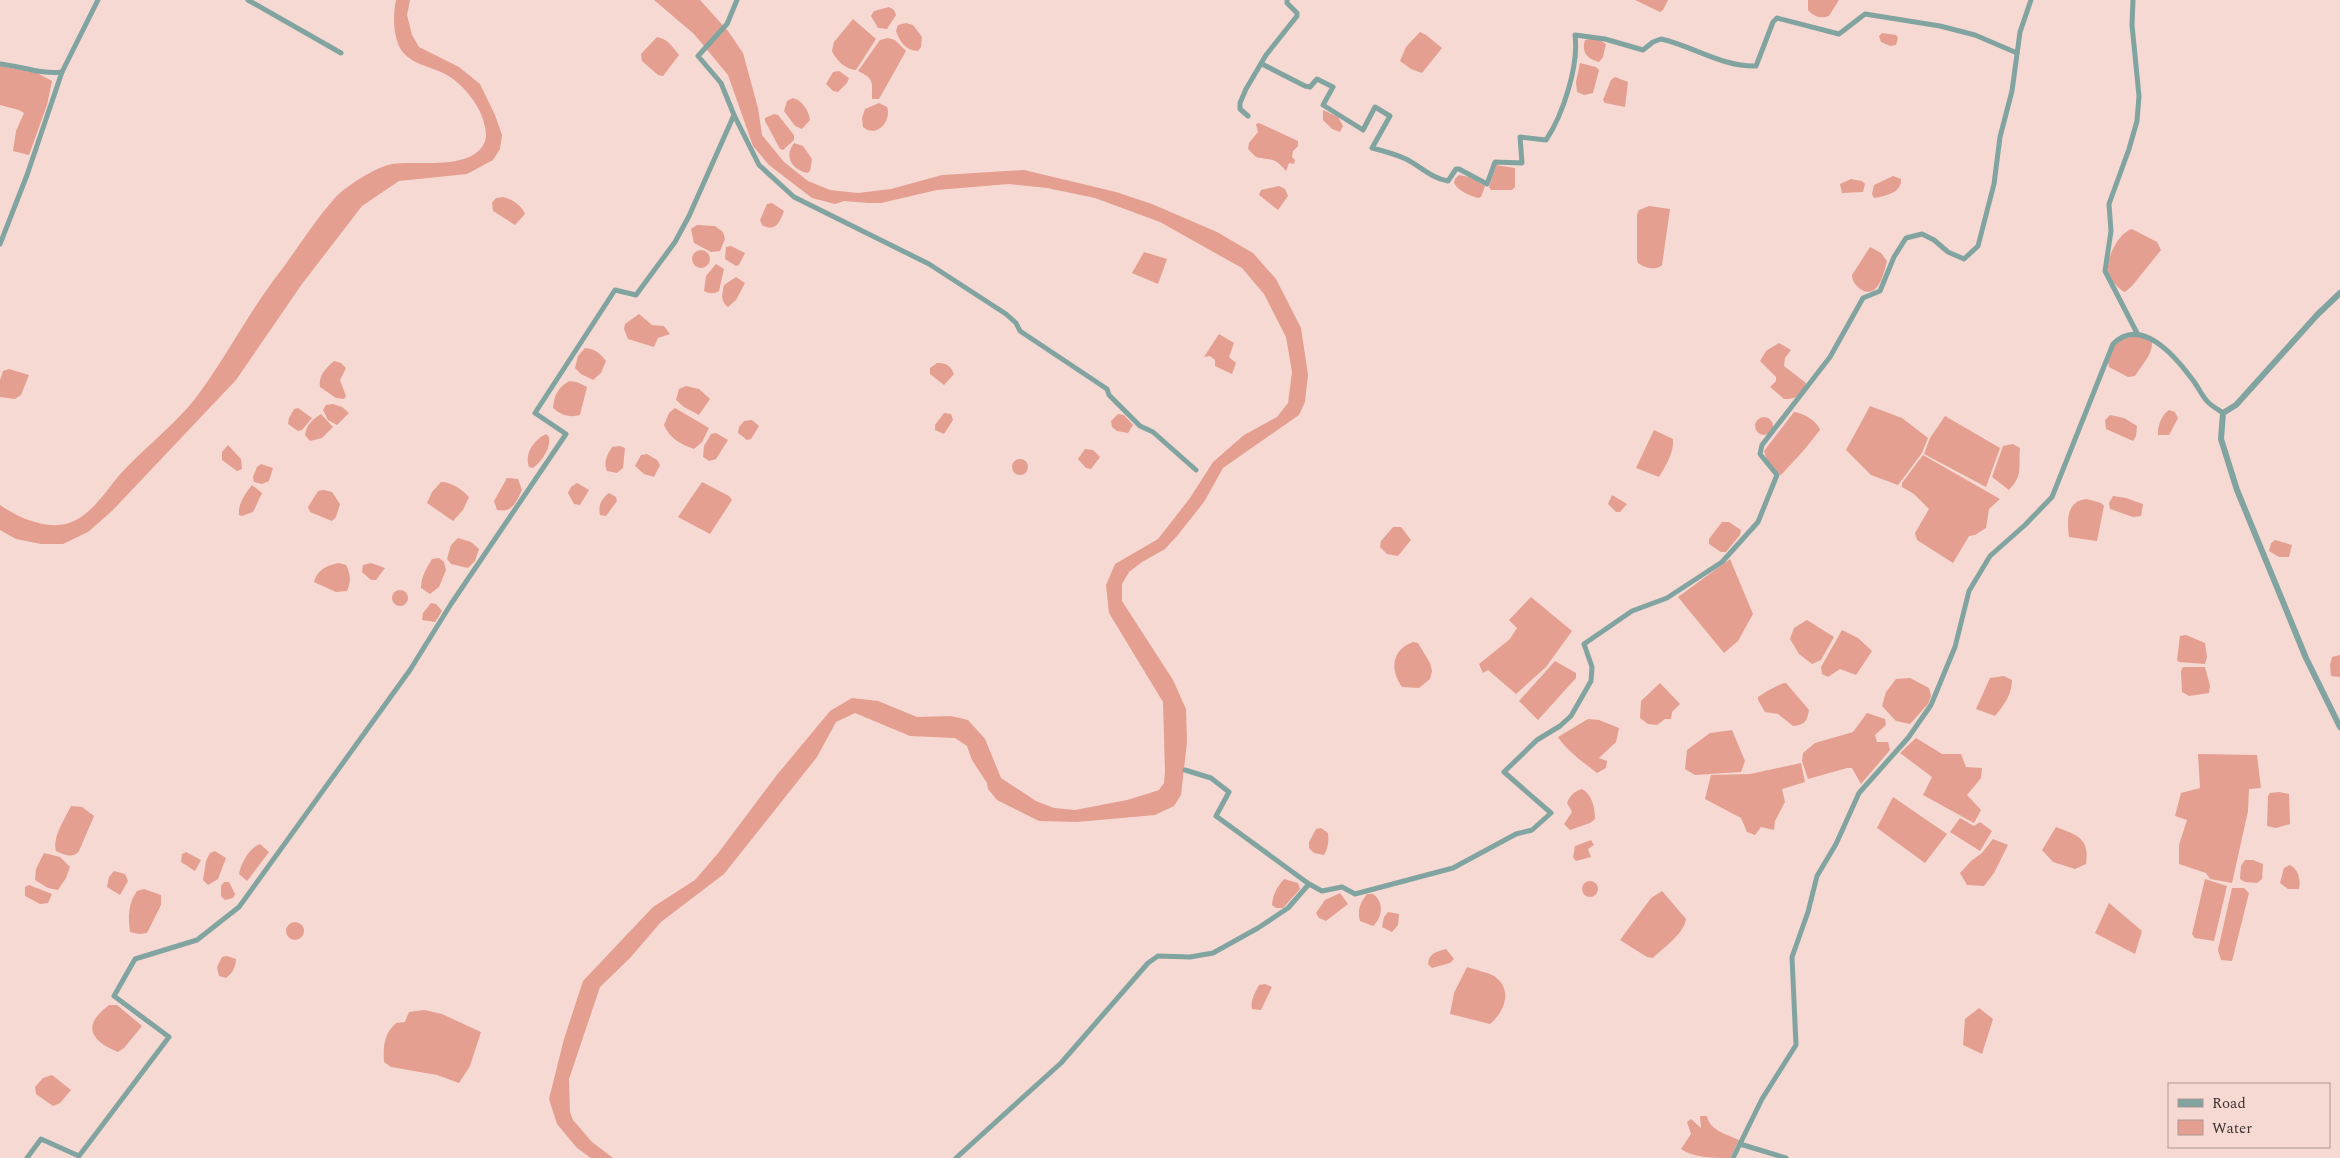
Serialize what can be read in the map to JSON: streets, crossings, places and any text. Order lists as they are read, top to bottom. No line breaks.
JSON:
{"legend":["Road","Water"]}
